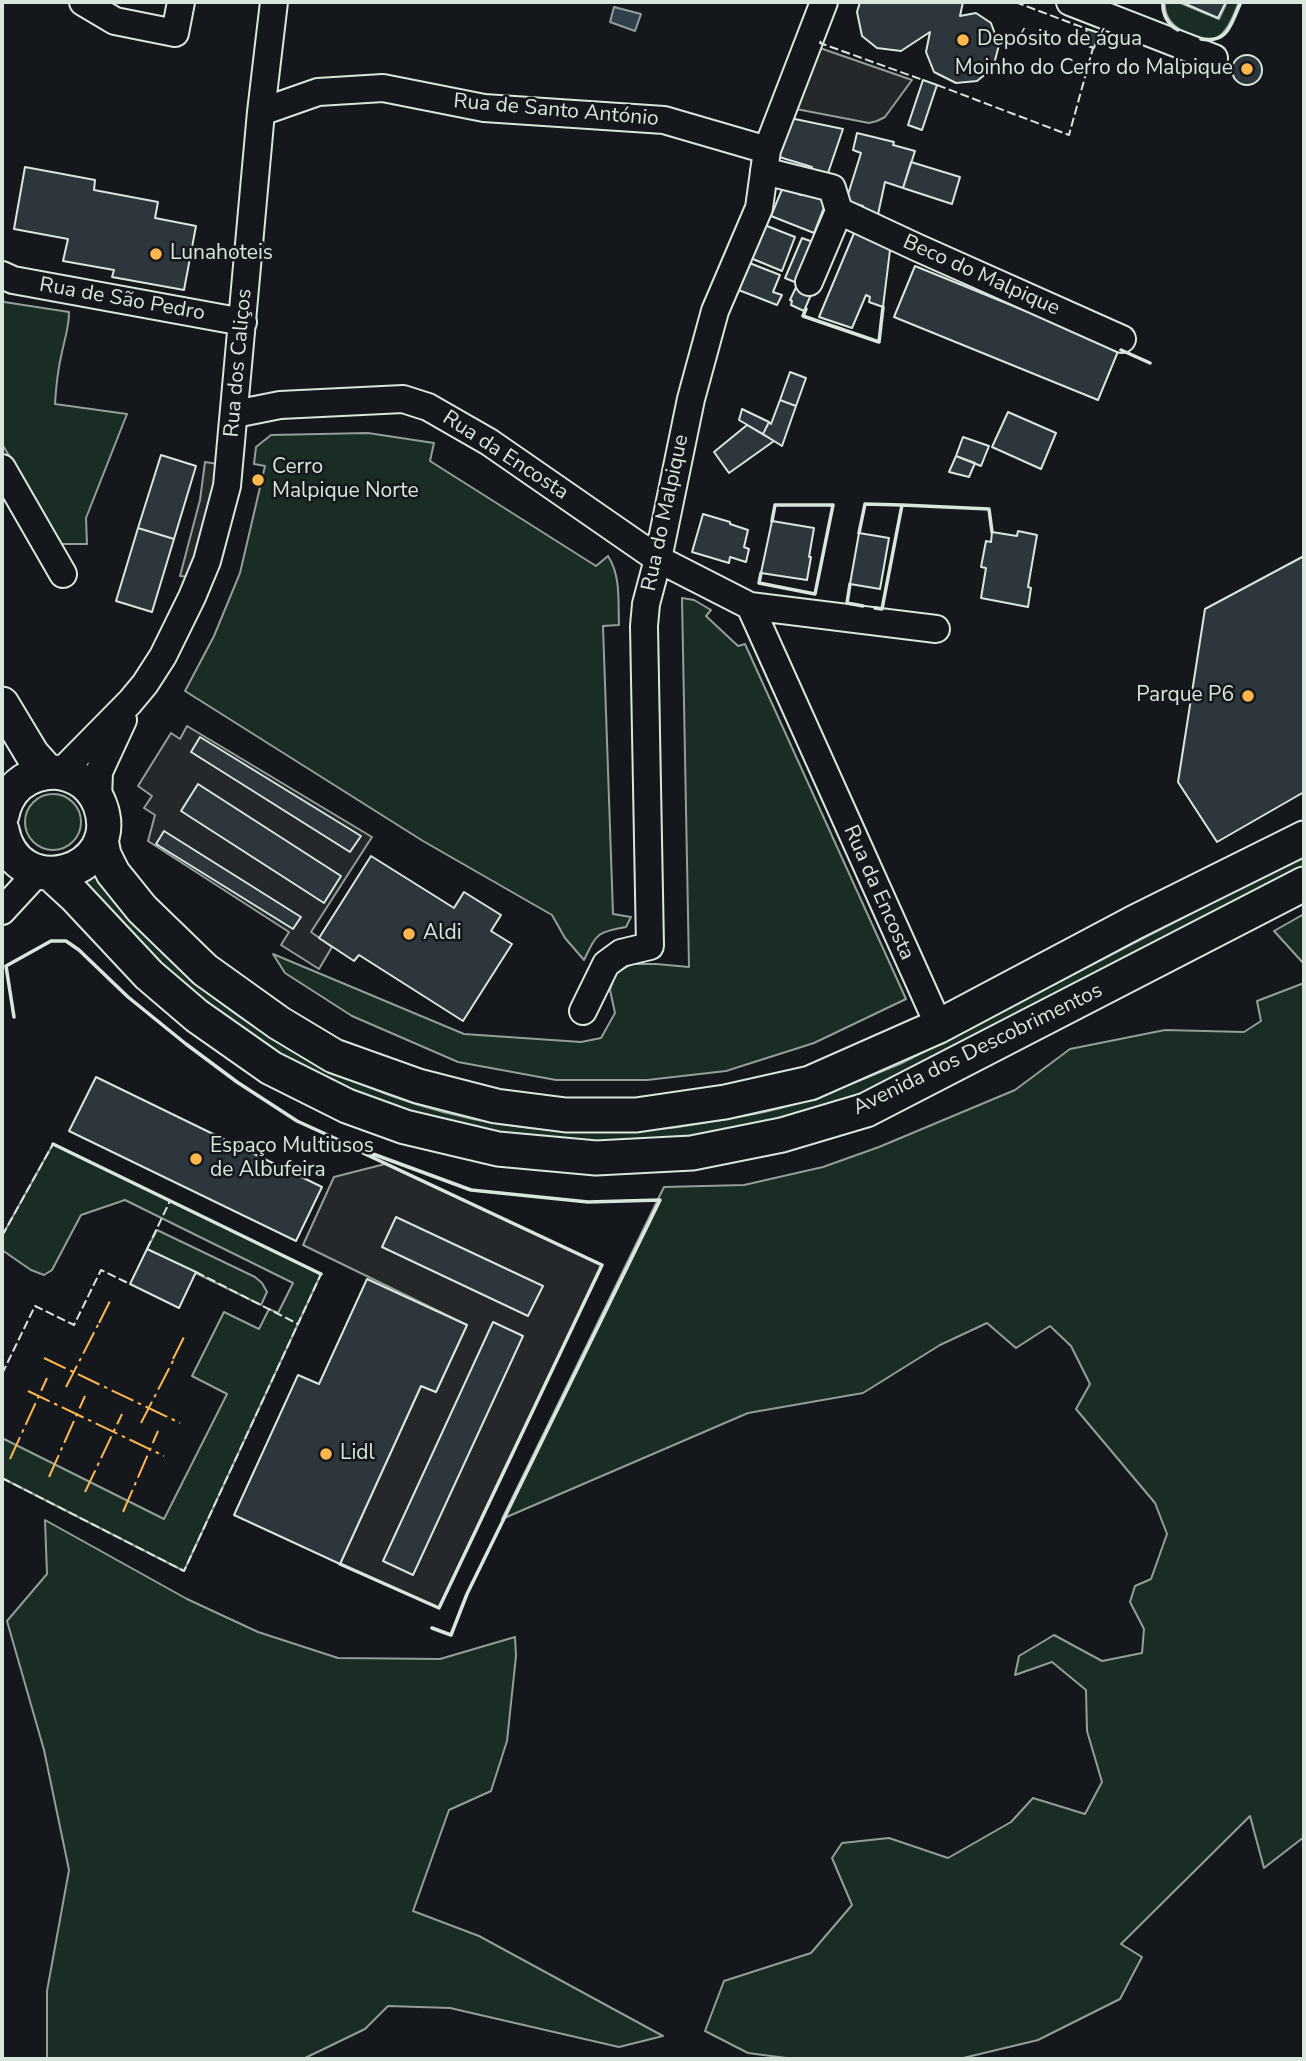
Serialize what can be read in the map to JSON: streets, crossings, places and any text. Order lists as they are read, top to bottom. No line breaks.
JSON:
{"streets":{"main road":["Avenida dos Descobrimentos"],"street":["Rua de Santo António","Beco do Malpique","Rua de São Pedro","Rua dos Caliços","Rua da Encosta","Rua do Malpique"]},"crossings":[["Rua de Santo António","Beco do Malpique"],["Rua de Santo António","Rua dos Caliços"],["Rua de Santo António","Rua do Malpique"],["Beco do Malpique","Rua do Malpique"],["Rua de São Pedro","Rua dos Caliços"],["Rua dos Caliços","Rua da Encosta"],["Rua dos Caliços","Avenida dos Descobrimentos"],["Rua da Encosta","Rua do Malpique"],["Rua da Encosta","Avenida dos Descobrimentos"]],"places":["Depósito de água","Moinho do Cerro do Malpique","Lunahoteis","Cerro Malpique Norte","Parque P6","Aldi","Espaço Multiusos de Albufeira","Lidl"]}
